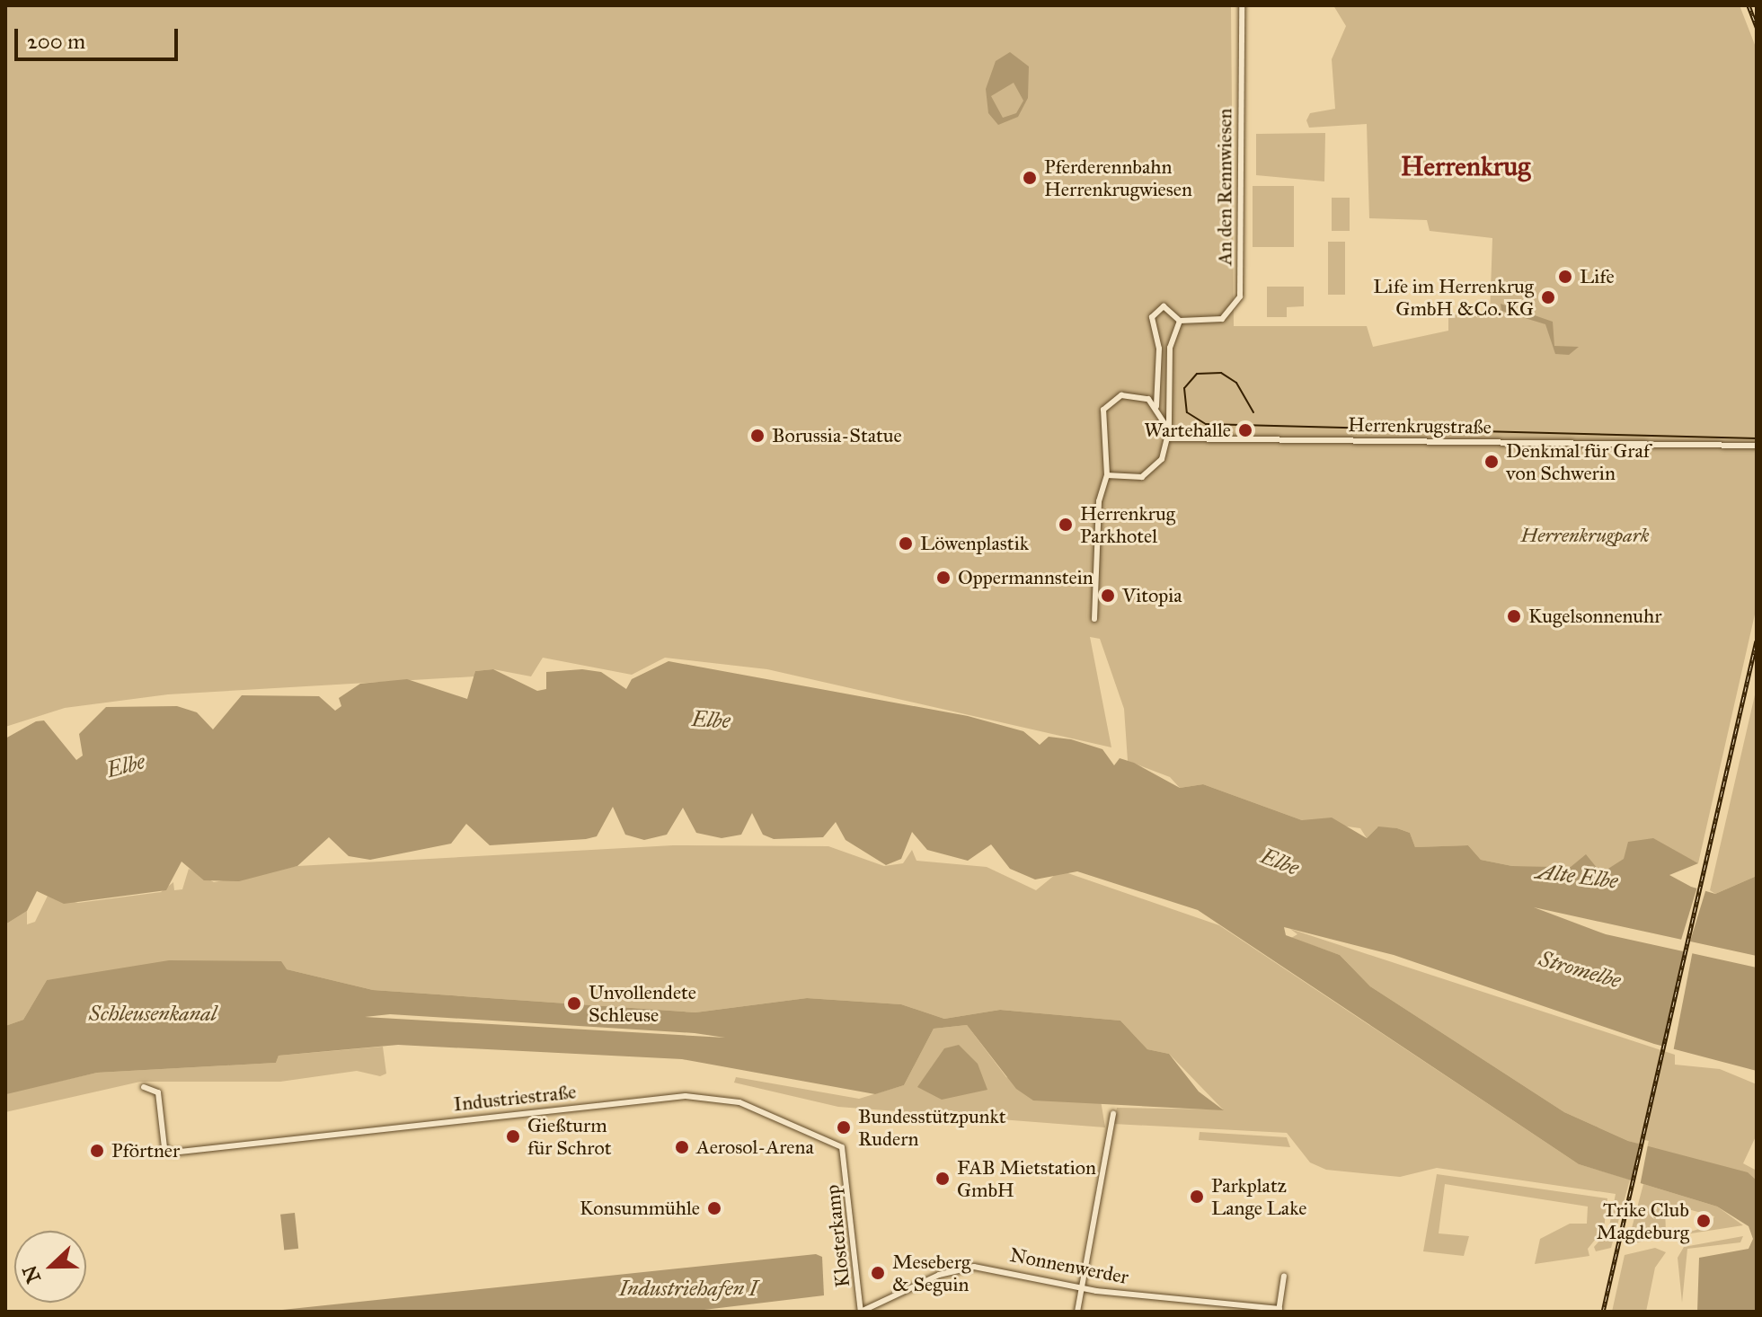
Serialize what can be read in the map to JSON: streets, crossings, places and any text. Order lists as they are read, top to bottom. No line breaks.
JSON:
{"streets":{"street":["An den Rennwiesen","Herrenkrugstraße","Industriestraße","Klosterkamp","Nonnenwerder"]},"crossings":[["An den Rennwiesen","Herrenkrugstraße"],["Industriestraße","Klosterkamp"],["Klosterkamp","Nonnenwerder"]],"districts":["Herrenkrug"],"water":["Elbe","Alte Elbe","Stromelbe","Schleusenkanal","Industriehafen I"],"parks":["Herrenkrugpark"],"places":["Pferderennbahn Herrenkrugwiesen","Life","Life im Herrenkrug GmbH &Co. KG","Wartehalle","Borussia-Statue","Denkmal für Graf von Schwerin","Herrenkrug Parkhotel","Löwenplastik","Oppermannstein","Vitopia","Kugelsonnenuhr","Unvollendete Schleuse","Bundesstützpunkt Rudern","Gießturm für Schrot","Aerosol-Arena","Pförtner","FAB Mietstation GmbH","Parkplatz Lange Lake","Konsummühle","Trike Club Magdeburg","Meseberg & Seguin"],"scale_bar":"200 m","north":"left"}
